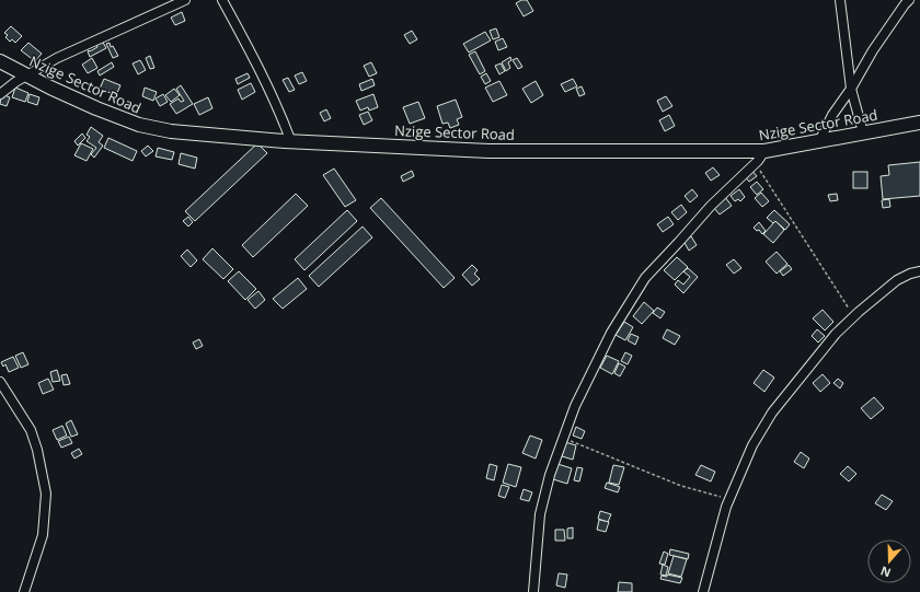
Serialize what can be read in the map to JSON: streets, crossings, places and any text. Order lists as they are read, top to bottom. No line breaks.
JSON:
{"streets":{"main road":["Nzige Sector Road"]},"north":"bottom"}
